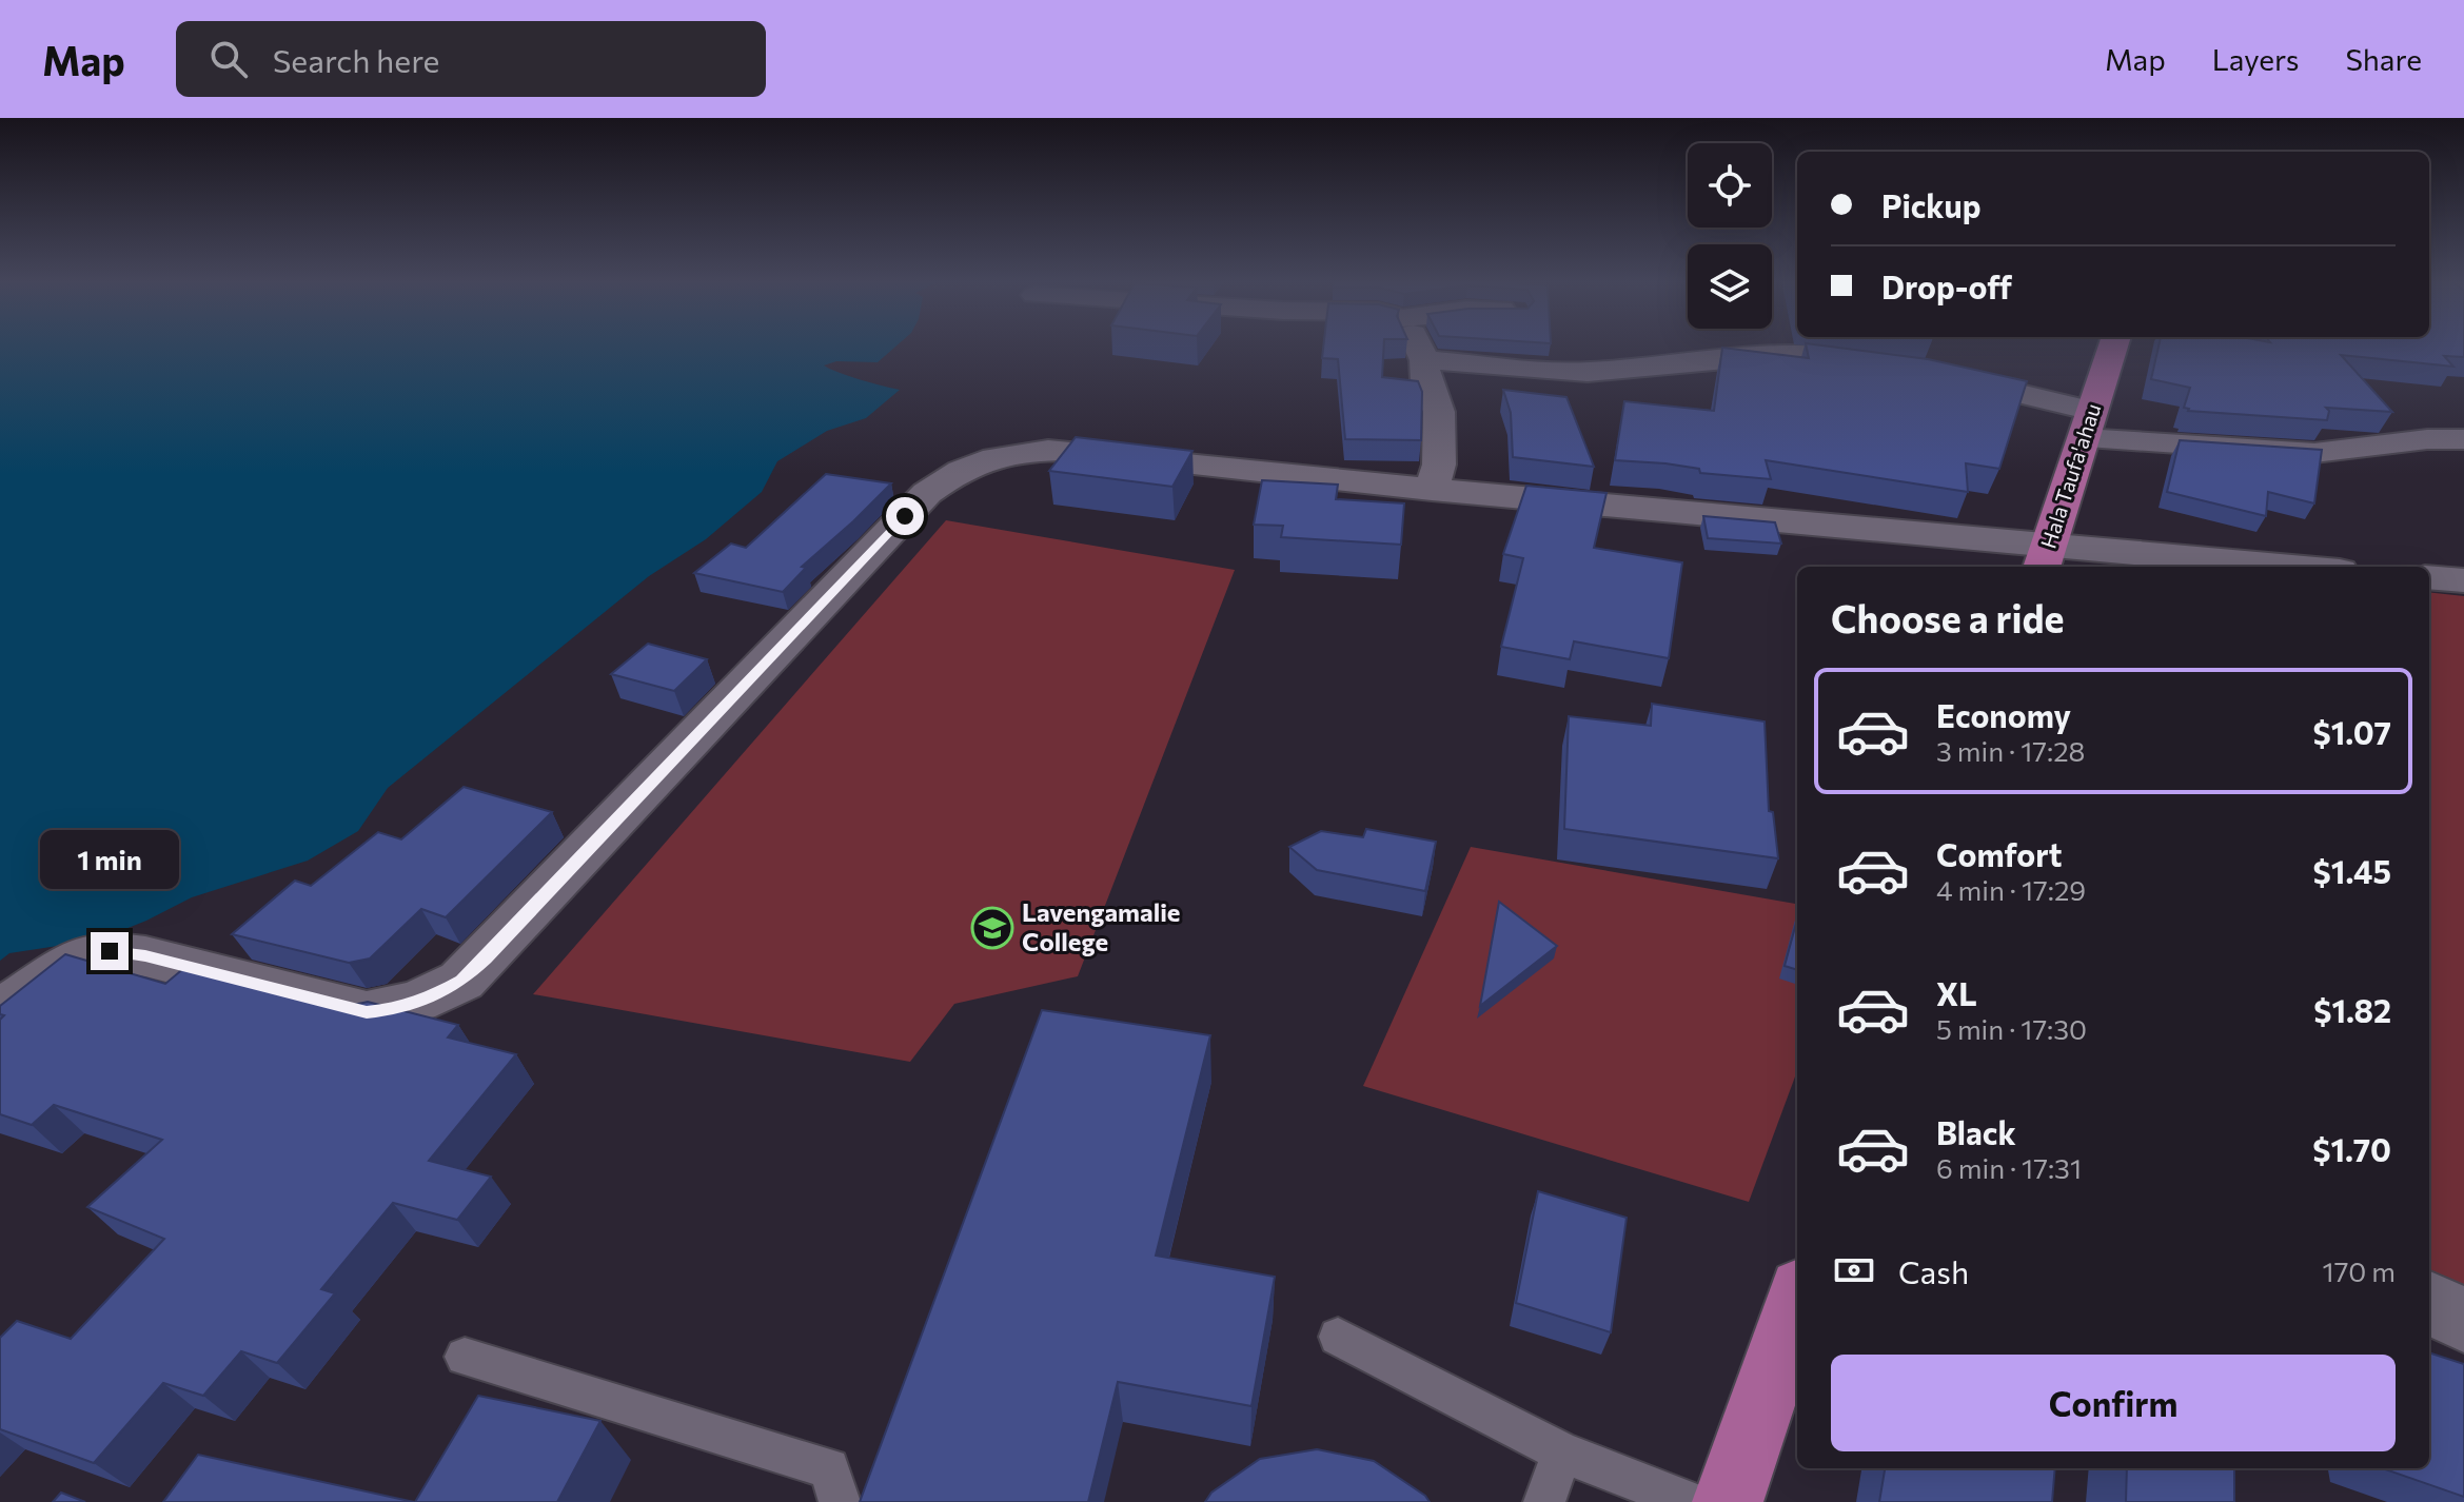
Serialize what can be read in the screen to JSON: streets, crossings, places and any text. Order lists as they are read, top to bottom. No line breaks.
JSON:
{"streets":{"main road":["Hala Taufa'ahau"]},"places":{"school or university":["Lavengamalie College"]},"page":{"header":"Map","search":"Search here","nav":["Map","Layers","Share"],"banner":["Pickup","Drop-off"],"heading":"Choose a ride","list":[{"name":"Economy","note":"3 min · 17:28","value":"$1.07"},{"name":"Comfort","note":"4 min · 17:29","value":"$1.45"},{"name":"XL","note":"5 min · 17:30","value":"$1.82"},{"name":"Black","note":"6 min · 17:31","value":"$1.70"}],"bubble":"1 min","pay":["Cash","170 m"],"buttons":"Confirm"}}
